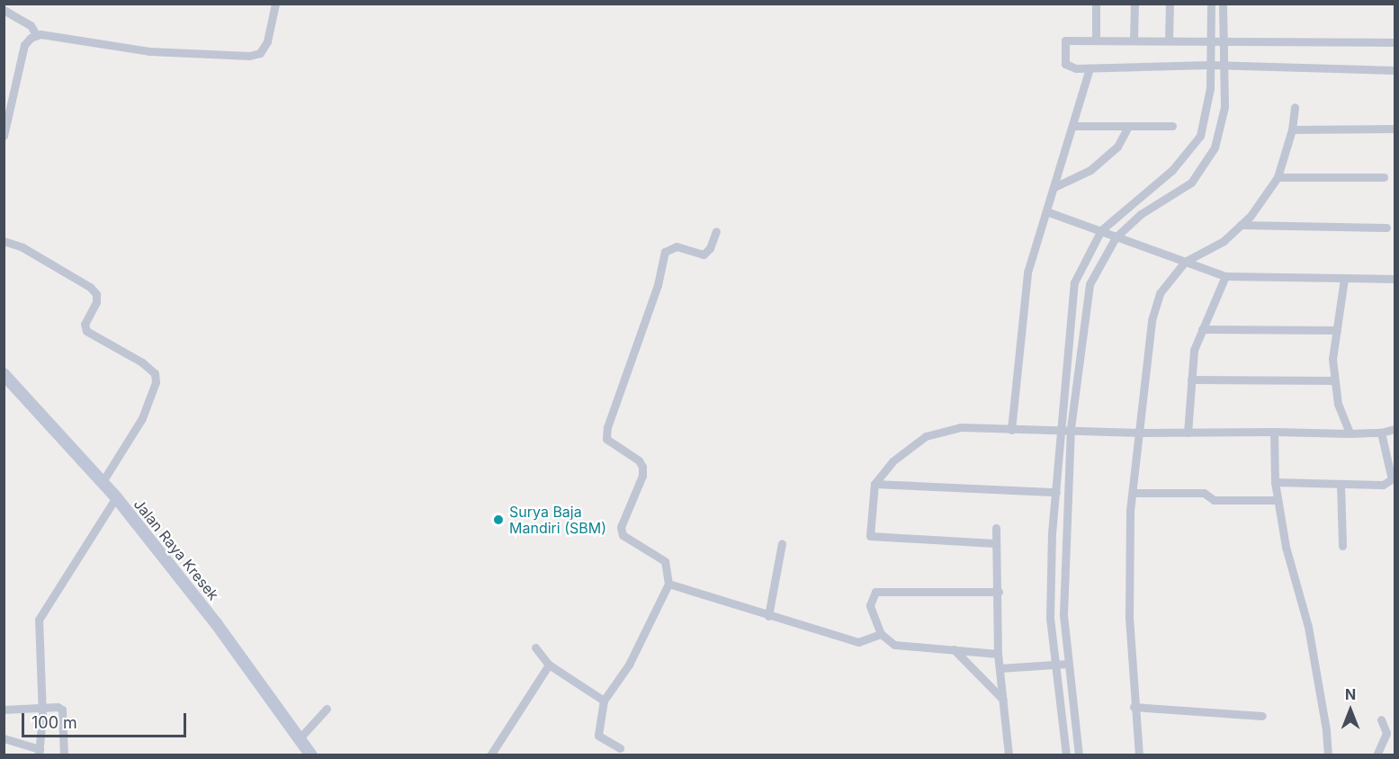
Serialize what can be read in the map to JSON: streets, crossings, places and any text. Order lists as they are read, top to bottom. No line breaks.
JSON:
{"streets":{"main road":["Jalan Raya Kresek"]},"places":["Surya Baja Mandiri (SBM)"],"scale_bar":"100 m","north":"top"}
